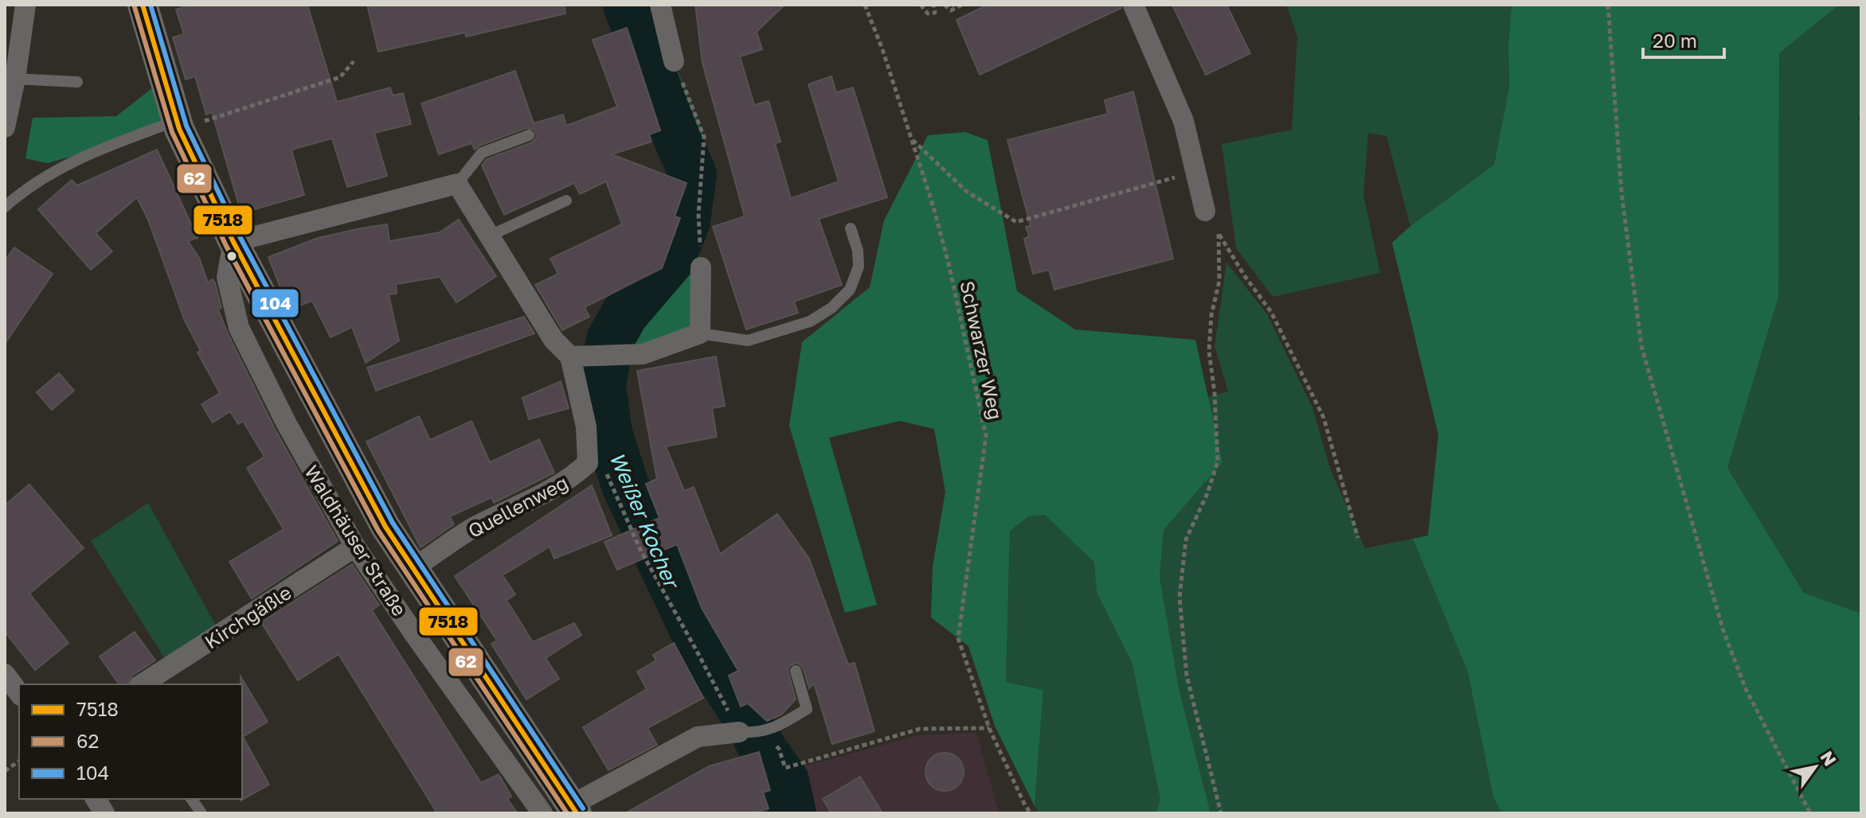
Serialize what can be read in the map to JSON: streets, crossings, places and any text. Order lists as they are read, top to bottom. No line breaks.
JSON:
{"streets":{"street":["Quellenweg","Waldhäuser Straße","Kirchgäßle"],"path":["Schwarzer Weg"]},"crossings":[["Quellenweg","Waldhäuser Straße"],["Waldhäuser Straße","Kirchgäßle"]],"water":["Weißer Kocher"],"lines":["transit line 7518","transit line 104","transit line 62"],"legend":["7518","62","104"],"scale_bar":"20 m","north":"top right"}
